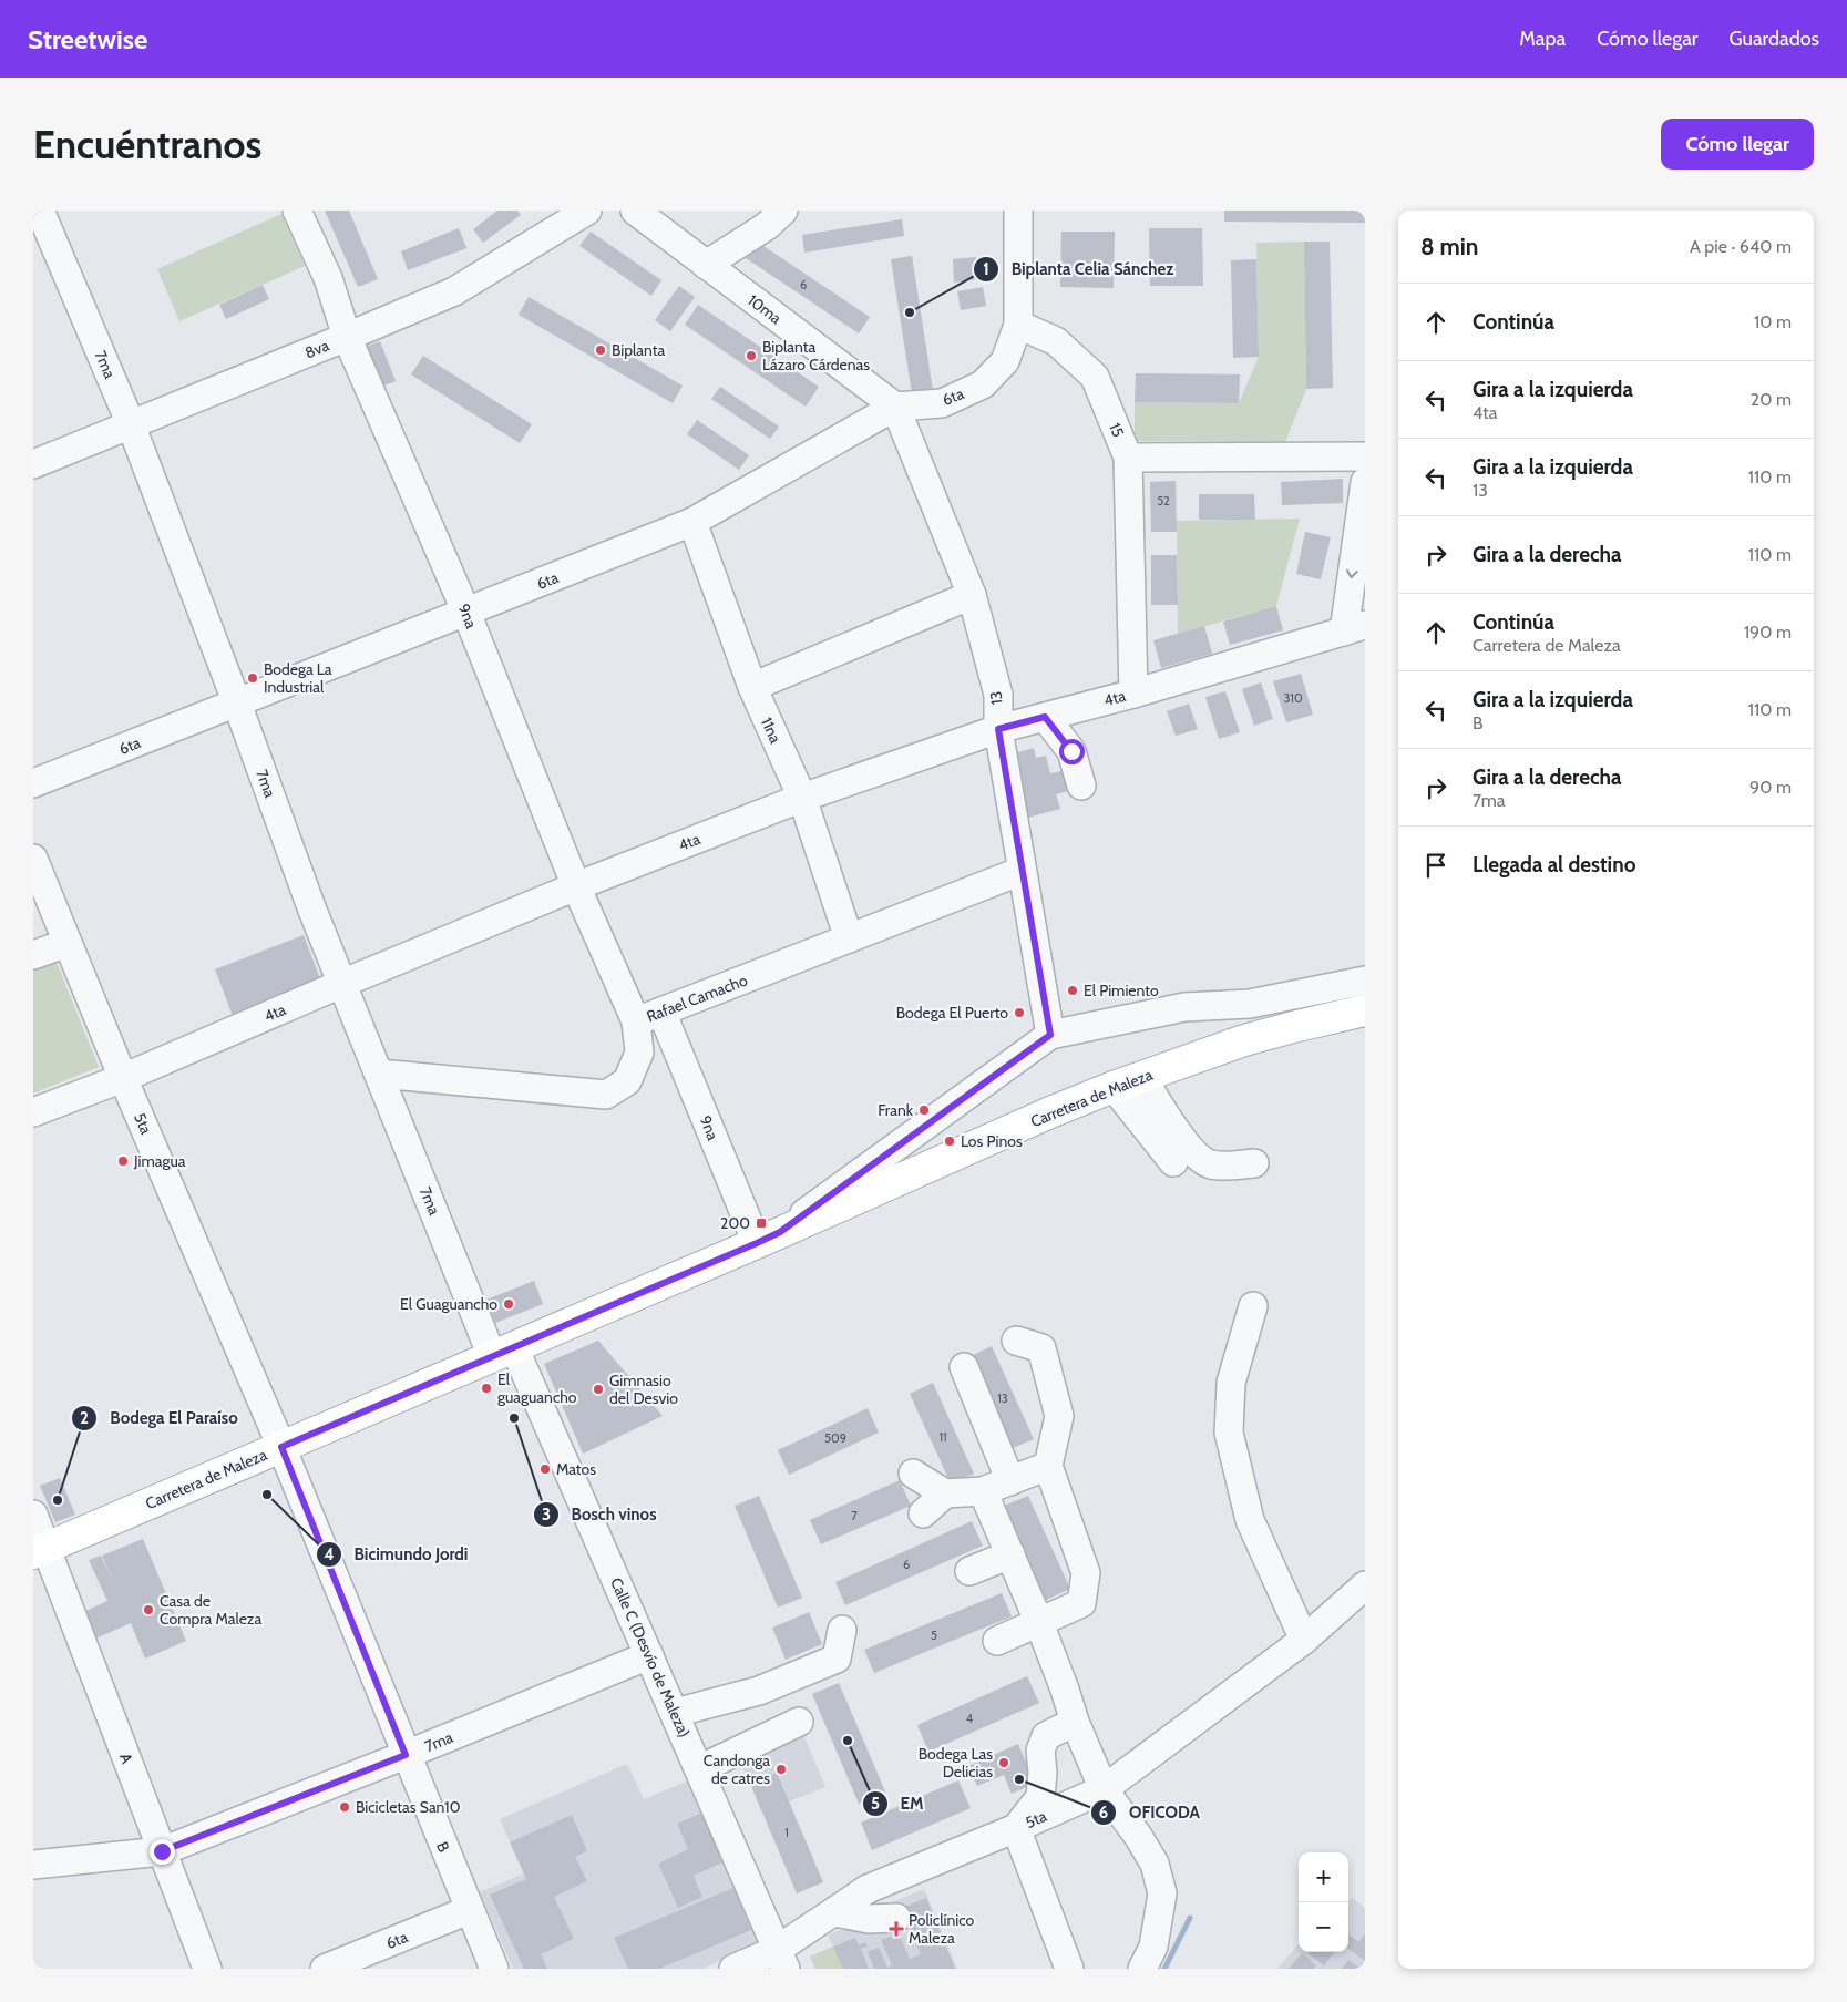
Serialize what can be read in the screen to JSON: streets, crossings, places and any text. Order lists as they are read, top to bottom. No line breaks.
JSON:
{"streets":{"main road":["Carretera de Maleza"],"street":["10ma","8va","7ma","6ta","15","9na","13","4ta","11na","Rafael Camacho","5ta","Calle C (Desvío de Maleza)","A","B"]},"crossings":[["10ma","6ta"],["10ma","13"],["8va","7ma"],["8va","9na"],["7ma","6ta"],["7ma","4ta"],["7ma","Rafael Camacho"],["7ma","Carretera de Maleza"],["7ma","Calle C (Desvío de Maleza)"],["7ma","A"],["7ma","B"],["6ta","15"],["6ta","9na"],["6ta","13"],["6ta","11na"],["6ta","B"],["15","4ta"],["9na","4ta"],["9na","Rafael Camacho"],["9na","Carretera de Maleza"],["13","4ta"],["13","Rafael Camacho"],["4ta","11na"],["4ta","5ta"],["11na","Rafael Camacho"],["Carretera de Maleza","5ta"],["Carretera de Maleza","Calle C (Desvío de Maleza)"],["Carretera de Maleza","A"],["Carretera de Maleza","B"],["5ta","Calle C (Desvío de Maleza)"],["5ta","B"]],"places":{"other":["Biplanta Celia Sánchez","Biplanta","Biplanta Lázaro Cárdenas","Bodega La Industrial","El Pimiento","Bodega El Puerto","Frank","Los Pinos","Jimagua","El Guaguancho","El guaguancho","Gimnasio del Desvio","Bosch vinos","Matos","Bicimundo Jordi","Bodega El Paraíso","Casa de Compra Maleza","EM","Bodega Las Delicias","Candonga de catres","OFICODA","Bicicletas San10"],"transit":["200"],"health":["Policlínico Maleza"]},"house_numbers":["6","52","310","13","11","509","7","6","5","4","1"],"page":{"header":"Streetwise","nav":["Mapa","Cómo llegar","Guardados"],"buttons":"Cómo llegar","title":"Encuéntranos","heading":["8 min","A pie · 640 m"],"list":[["Continúa","10 m"],["Gira a la izquierda","4ta","20 m"],["Gira a la izquierda","13","110 m"],["Gira a la derecha","110 m"],["Continúa","Carretera de Maleza","190 m"],["Gira a la izquierda","B","110 m"],["Gira a la derecha","7ma","90 m"],"Llegada al destino"],"map_buttons":["+","−"]}}
